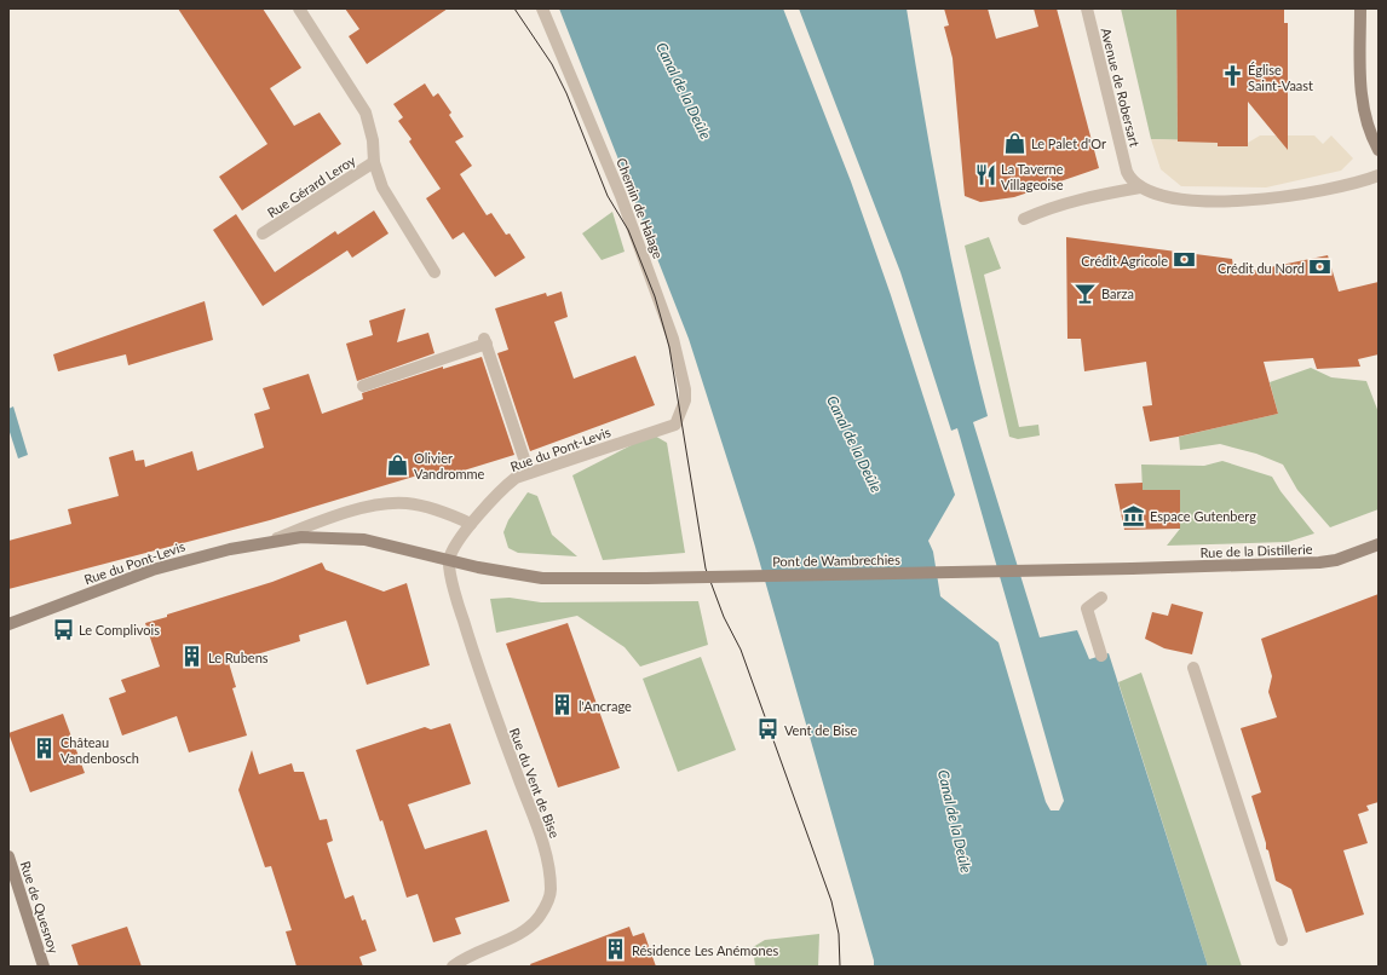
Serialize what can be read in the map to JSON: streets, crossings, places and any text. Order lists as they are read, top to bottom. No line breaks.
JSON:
{"streets":{"street":["Avenue de Robersart","Rue Gérard Leroy","Chemin de Halage","Rue du Pont-Levis","Rue de la Distillerie","Pont de Wambrechies","Rue du Vent de Bise","Rue de Quesnoy"]},"crossings":[["Chemin de Halage","Rue du Pont-Levis"],["Rue du Pont-Levis","Pont de Wambrechies"],["Rue du Pont-Levis","Rue du Vent de Bise"],["Rue de la Distillerie","Pont de Wambrechies"]],"water":["Canal de la Deûle"],"places":{"church":["Église Saint-Vaast"],"shop":["Le Palet d'Or","Olivier Vandromme"],"restaurant":["La Taverne Villageoise"],"bank":["Crédit Agricole","Crédit du Nord"],"bar":["Barza"],"museum":["Espace Gutenberg"],"bus stop":["Le Complivois","Vent de Bise"],"building":["Le Rubens","l'Ancrage","Château Vandenbosch","Résidence Les Anémones"]}}
